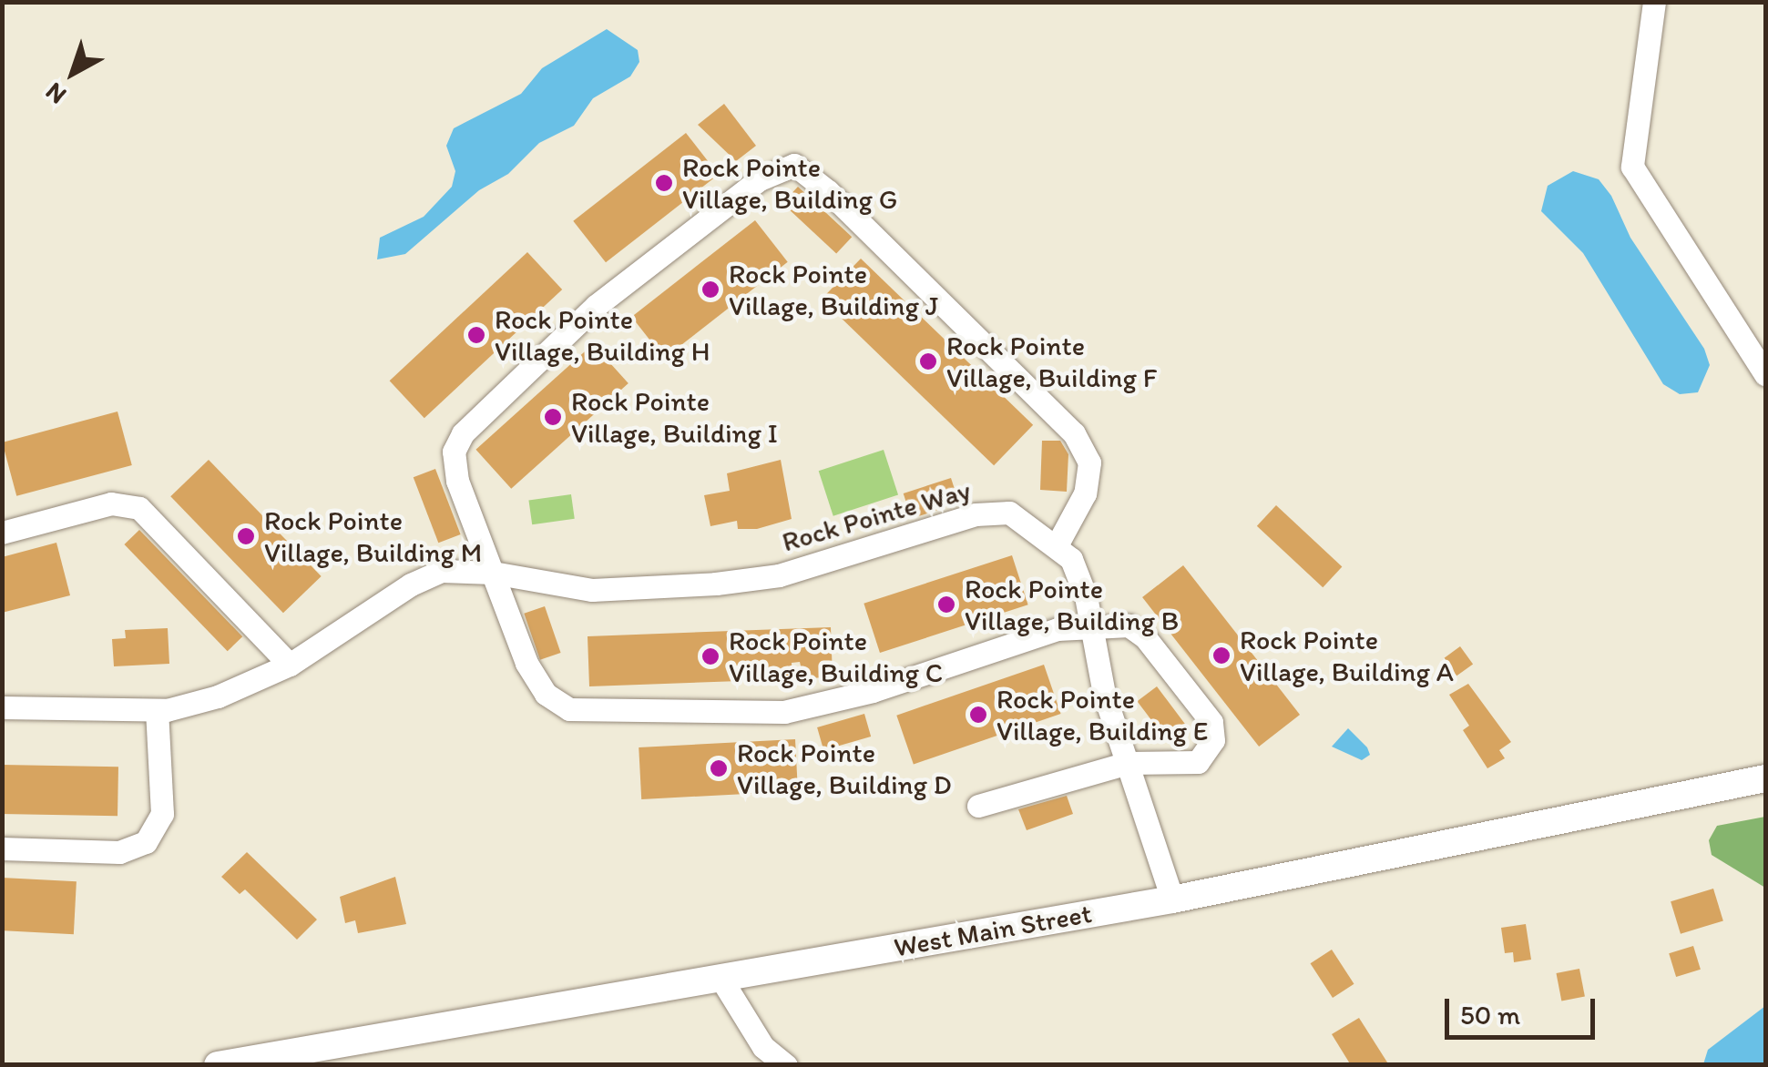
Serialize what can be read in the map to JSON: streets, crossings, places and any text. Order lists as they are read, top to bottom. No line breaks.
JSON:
{"streets":{"main road":["West Main Street"],"street":["Rock Pointe Way"]},"crossings":[["Rock Pointe Way","West Main Street"]],"places":["Rock Pointe Village, Building G","Rock Pointe Village, Building J","Rock Pointe Village, Building H","Rock Pointe Village, Building F","Rock Pointe Village, Building I","Rock Pointe Village, Building M","Rock Pointe Village, Building B","Rock Pointe Village, Building A","Rock Pointe Village, Building C","Rock Pointe Village, Building E","Rock Pointe Village, Building D"],"scale_bar":"50 m","north":"bottom left"}
